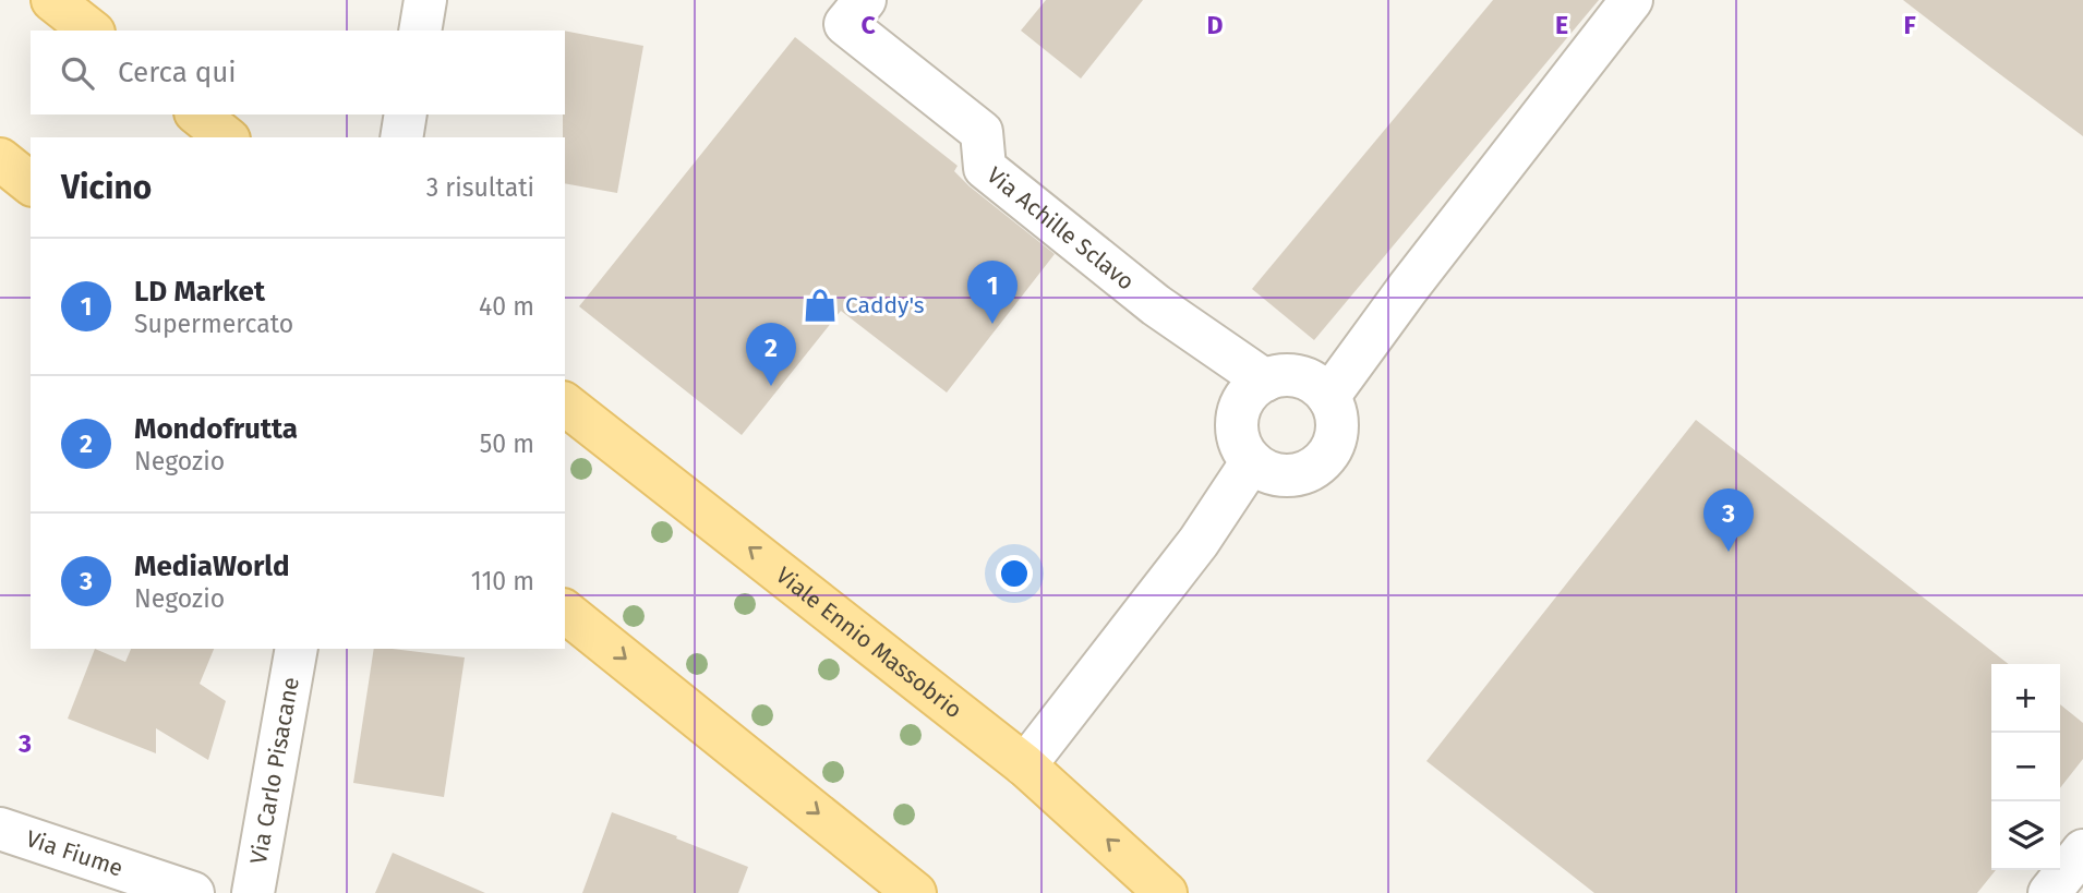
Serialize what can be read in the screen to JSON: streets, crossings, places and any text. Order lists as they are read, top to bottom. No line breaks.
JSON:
{"streets":{"main road":["Viale Ennio Massobrio"],"street":["Via Achille Sclavo","Via Carlo Pisacane","Via Fiume"]},"places":{"shop":["Caddy's"]},"page":{"search":"Cerca qui","heading":["Vicino","3 risultati"],"list":[{"mark":"1","name":"LD Market","note":"Supermercato","value":"40 m"},{"mark":"2","name":"Mondofrutta","note":"Negozio","value":"50 m"},{"mark":"3","name":"MediaWorld","note":"Negozio","value":"110 m"}],"pins":["1","2","3"],"map_buttons":["+","−"]},"grid":{"columns":["C","D","E","F"],"rows":["3"]}}
